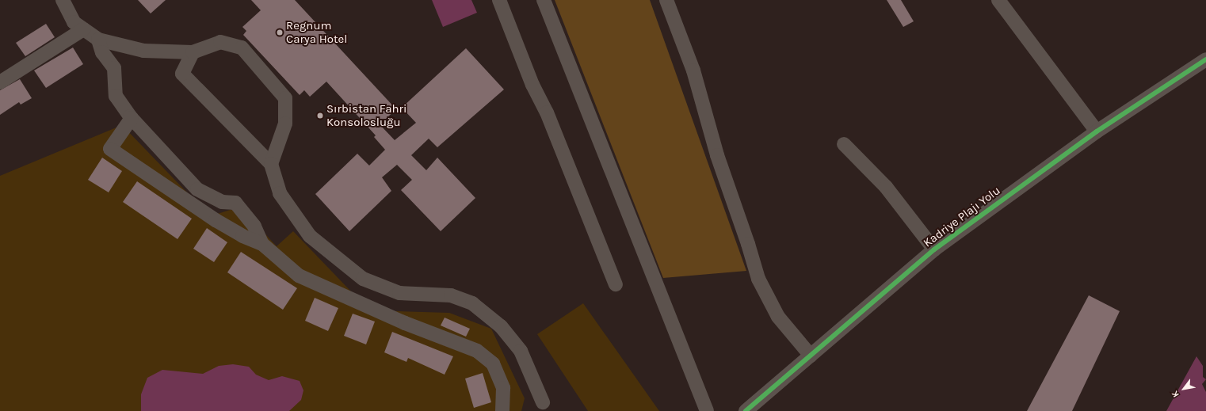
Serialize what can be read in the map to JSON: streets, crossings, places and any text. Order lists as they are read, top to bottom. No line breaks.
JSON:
{"streets":{"street":["Kadriye Plajı Yolu"]},"places":["Regnum Carya Hotel","Sırbistan Fahri Konsolosluğu"],"north":"bottom left"}
